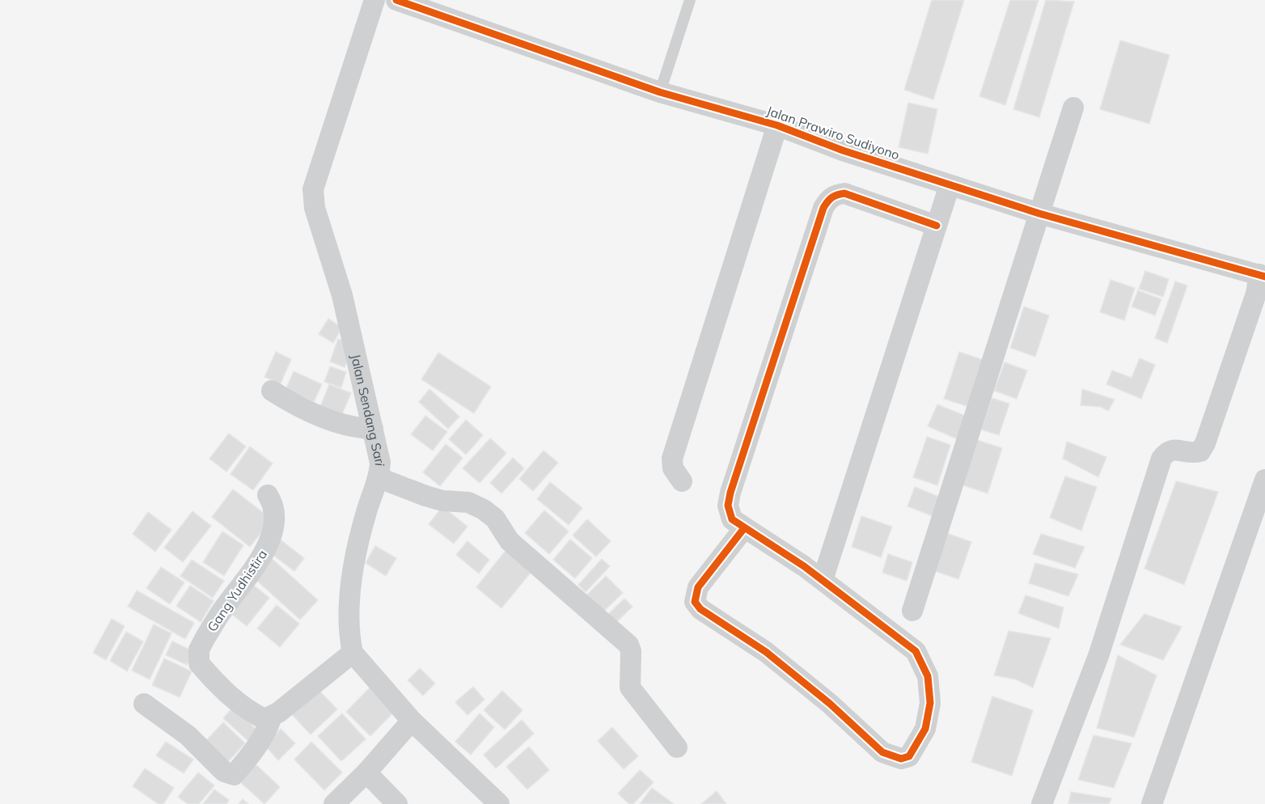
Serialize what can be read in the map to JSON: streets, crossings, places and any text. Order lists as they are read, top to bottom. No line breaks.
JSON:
{"streets":{"street":["Jalan Prawiro Sudiyono","Jalan Sendang Sari","Gang Yudhistira"]}}
